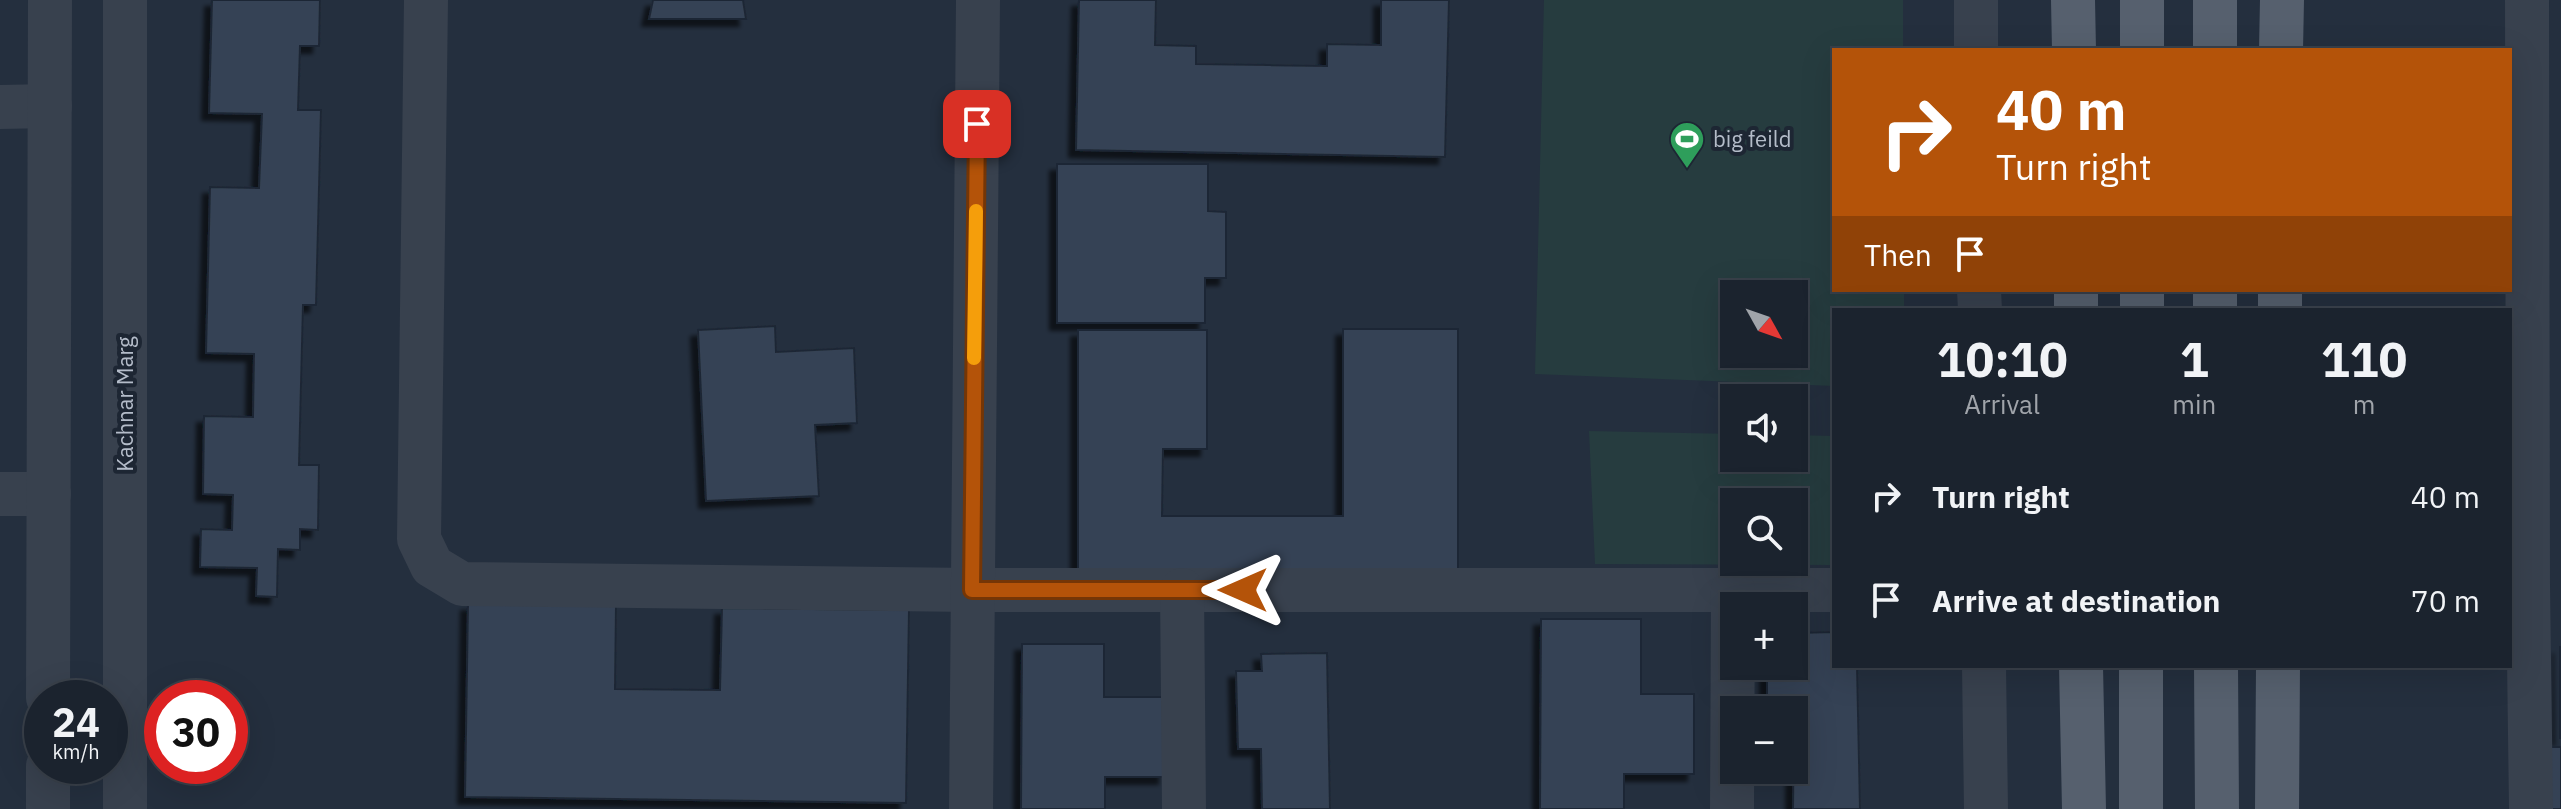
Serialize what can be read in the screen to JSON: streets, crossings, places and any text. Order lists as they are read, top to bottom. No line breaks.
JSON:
{"streets":{"street":["Kachnar Marg"]},"places":{"sports":["big feild"]},"north":"bottom right","page":{"turn":["40 m","Turn right"],"then":"Then","map_buttons":["+","−"],"eta":["10:10","Arrival","1","min","110","m"],"list":[{"name":"Turn right","value":"40 m"},{"name":"Arrive at destination","value":"70 m"}],"speed":"24 km/h","limit":"30"}}
